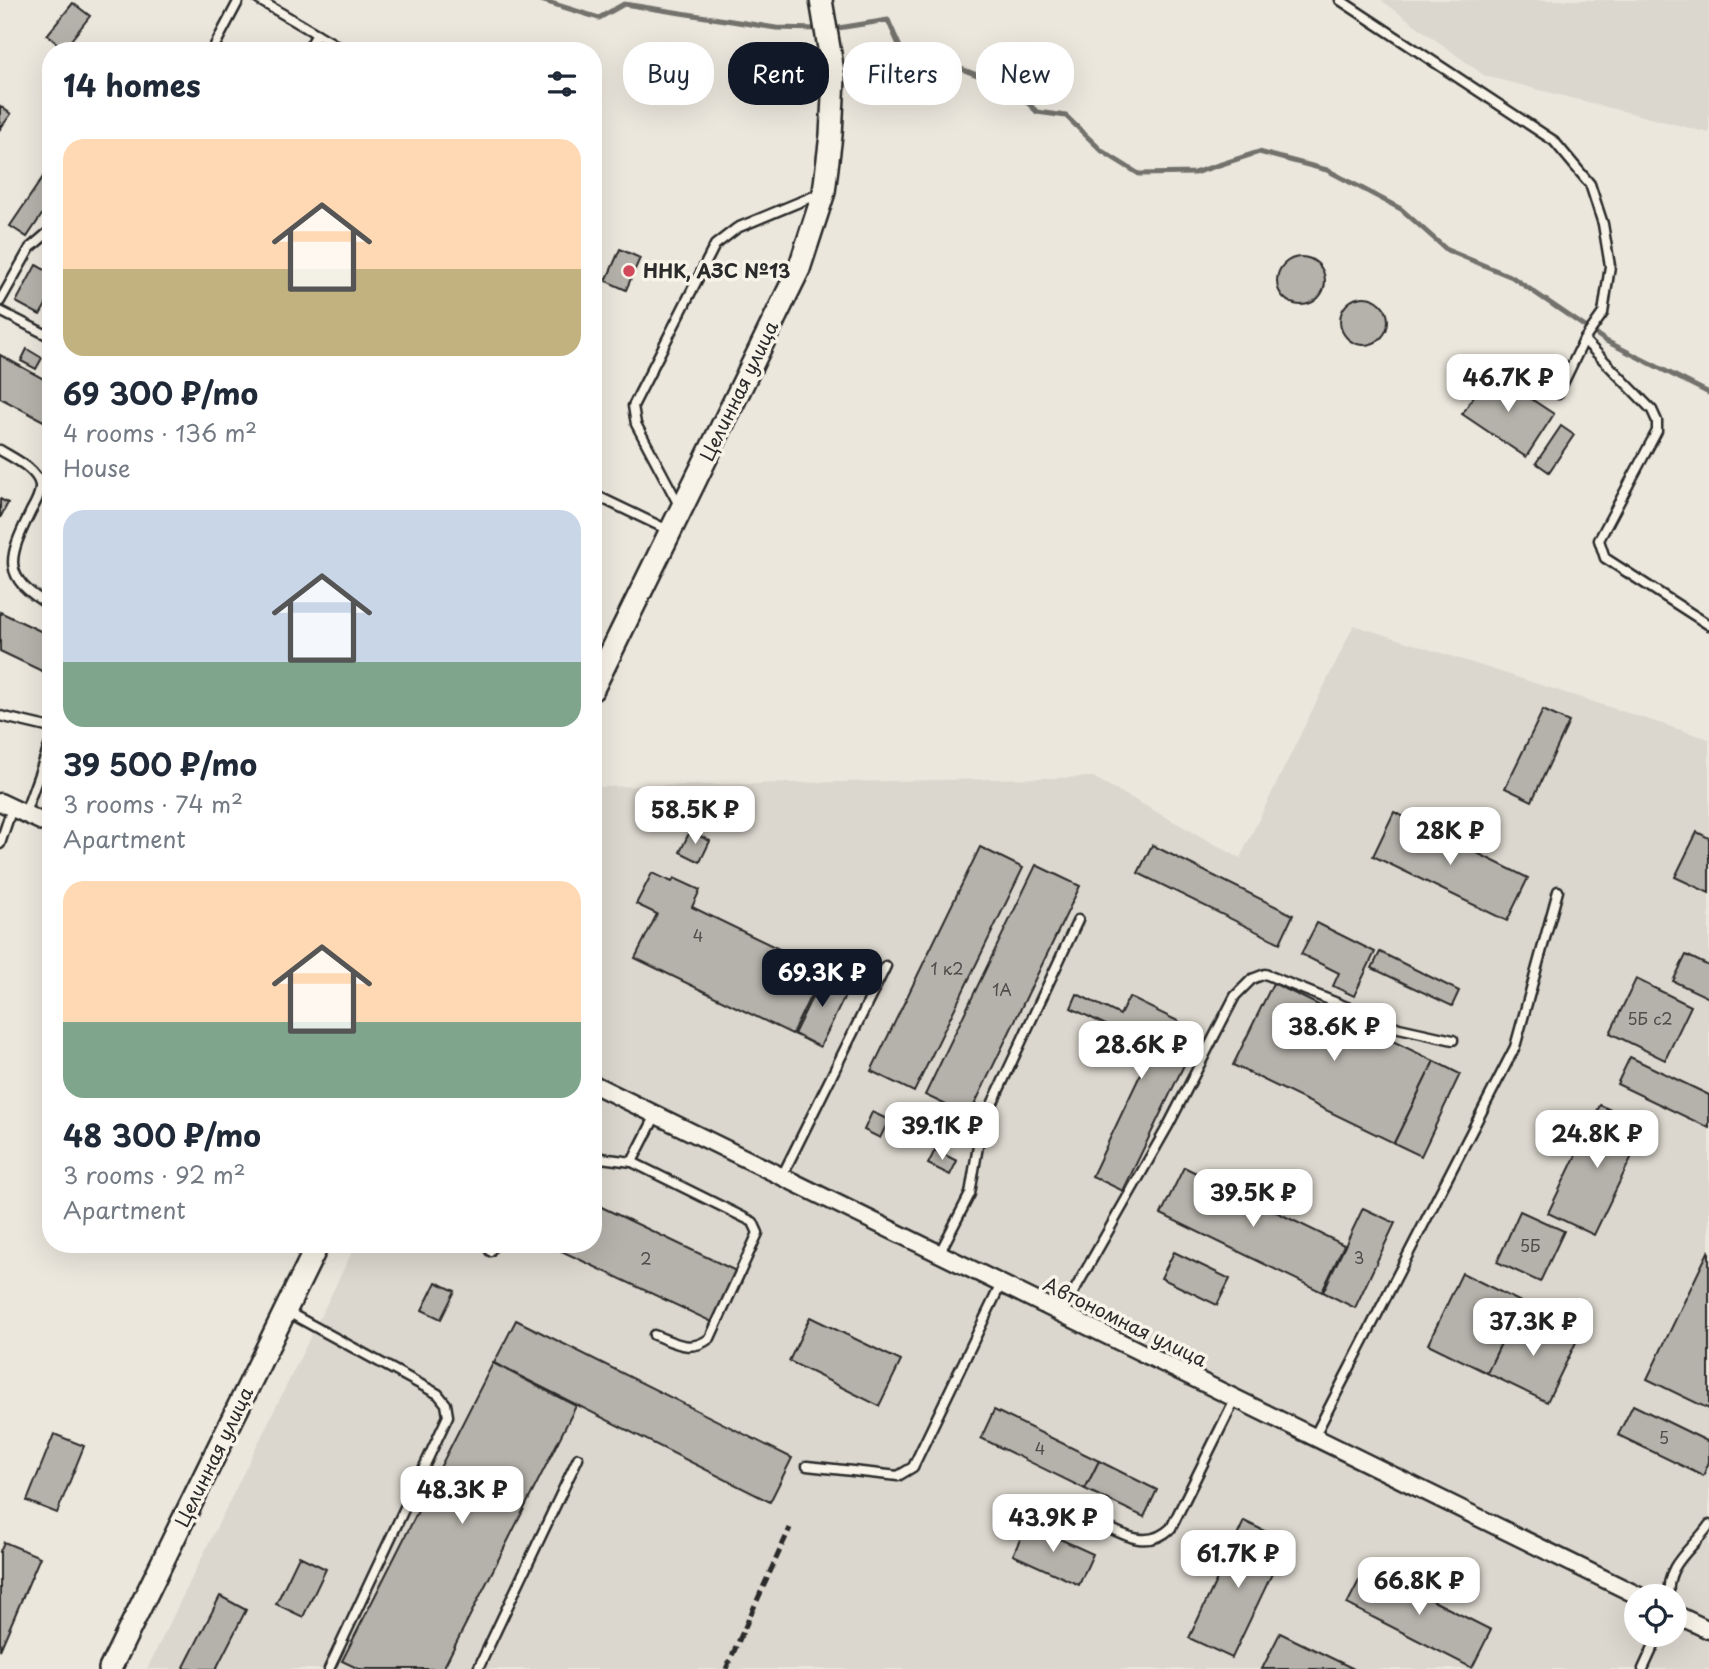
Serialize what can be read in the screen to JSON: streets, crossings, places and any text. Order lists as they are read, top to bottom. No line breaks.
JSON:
{"streets":{"street":["Целинная улица","Автономная улица"]},"places":["ННК, АЗС №13"],"house_numbers":["4","1 к2","1А","5Б с2","5Б","3","2","5","4"],"page":{"chip":["Buy","Rent","Filters","New"],"heading":"14 homes","list":[{"name":"69 300 ₽/mo","note":"4 rooms · 136 m² · House"},{"name":"39 500 ₽/mo","note":"3 rooms · 74 m² · Apartment"},{"name":"48 300 ₽/mo","note":"3 rooms · 92 m² · Apartment"}],"price":["46.7K ₽","58.5K ₽","28K ₽","69.3K ₽","38.6K ₽","28.6K ₽","39.1K ₽","24.8K ₽","39.5K ₽","37.3K ₽","48.3K ₽","43.9K ₽","61.7K ₽","66.8K ₽"]}}
